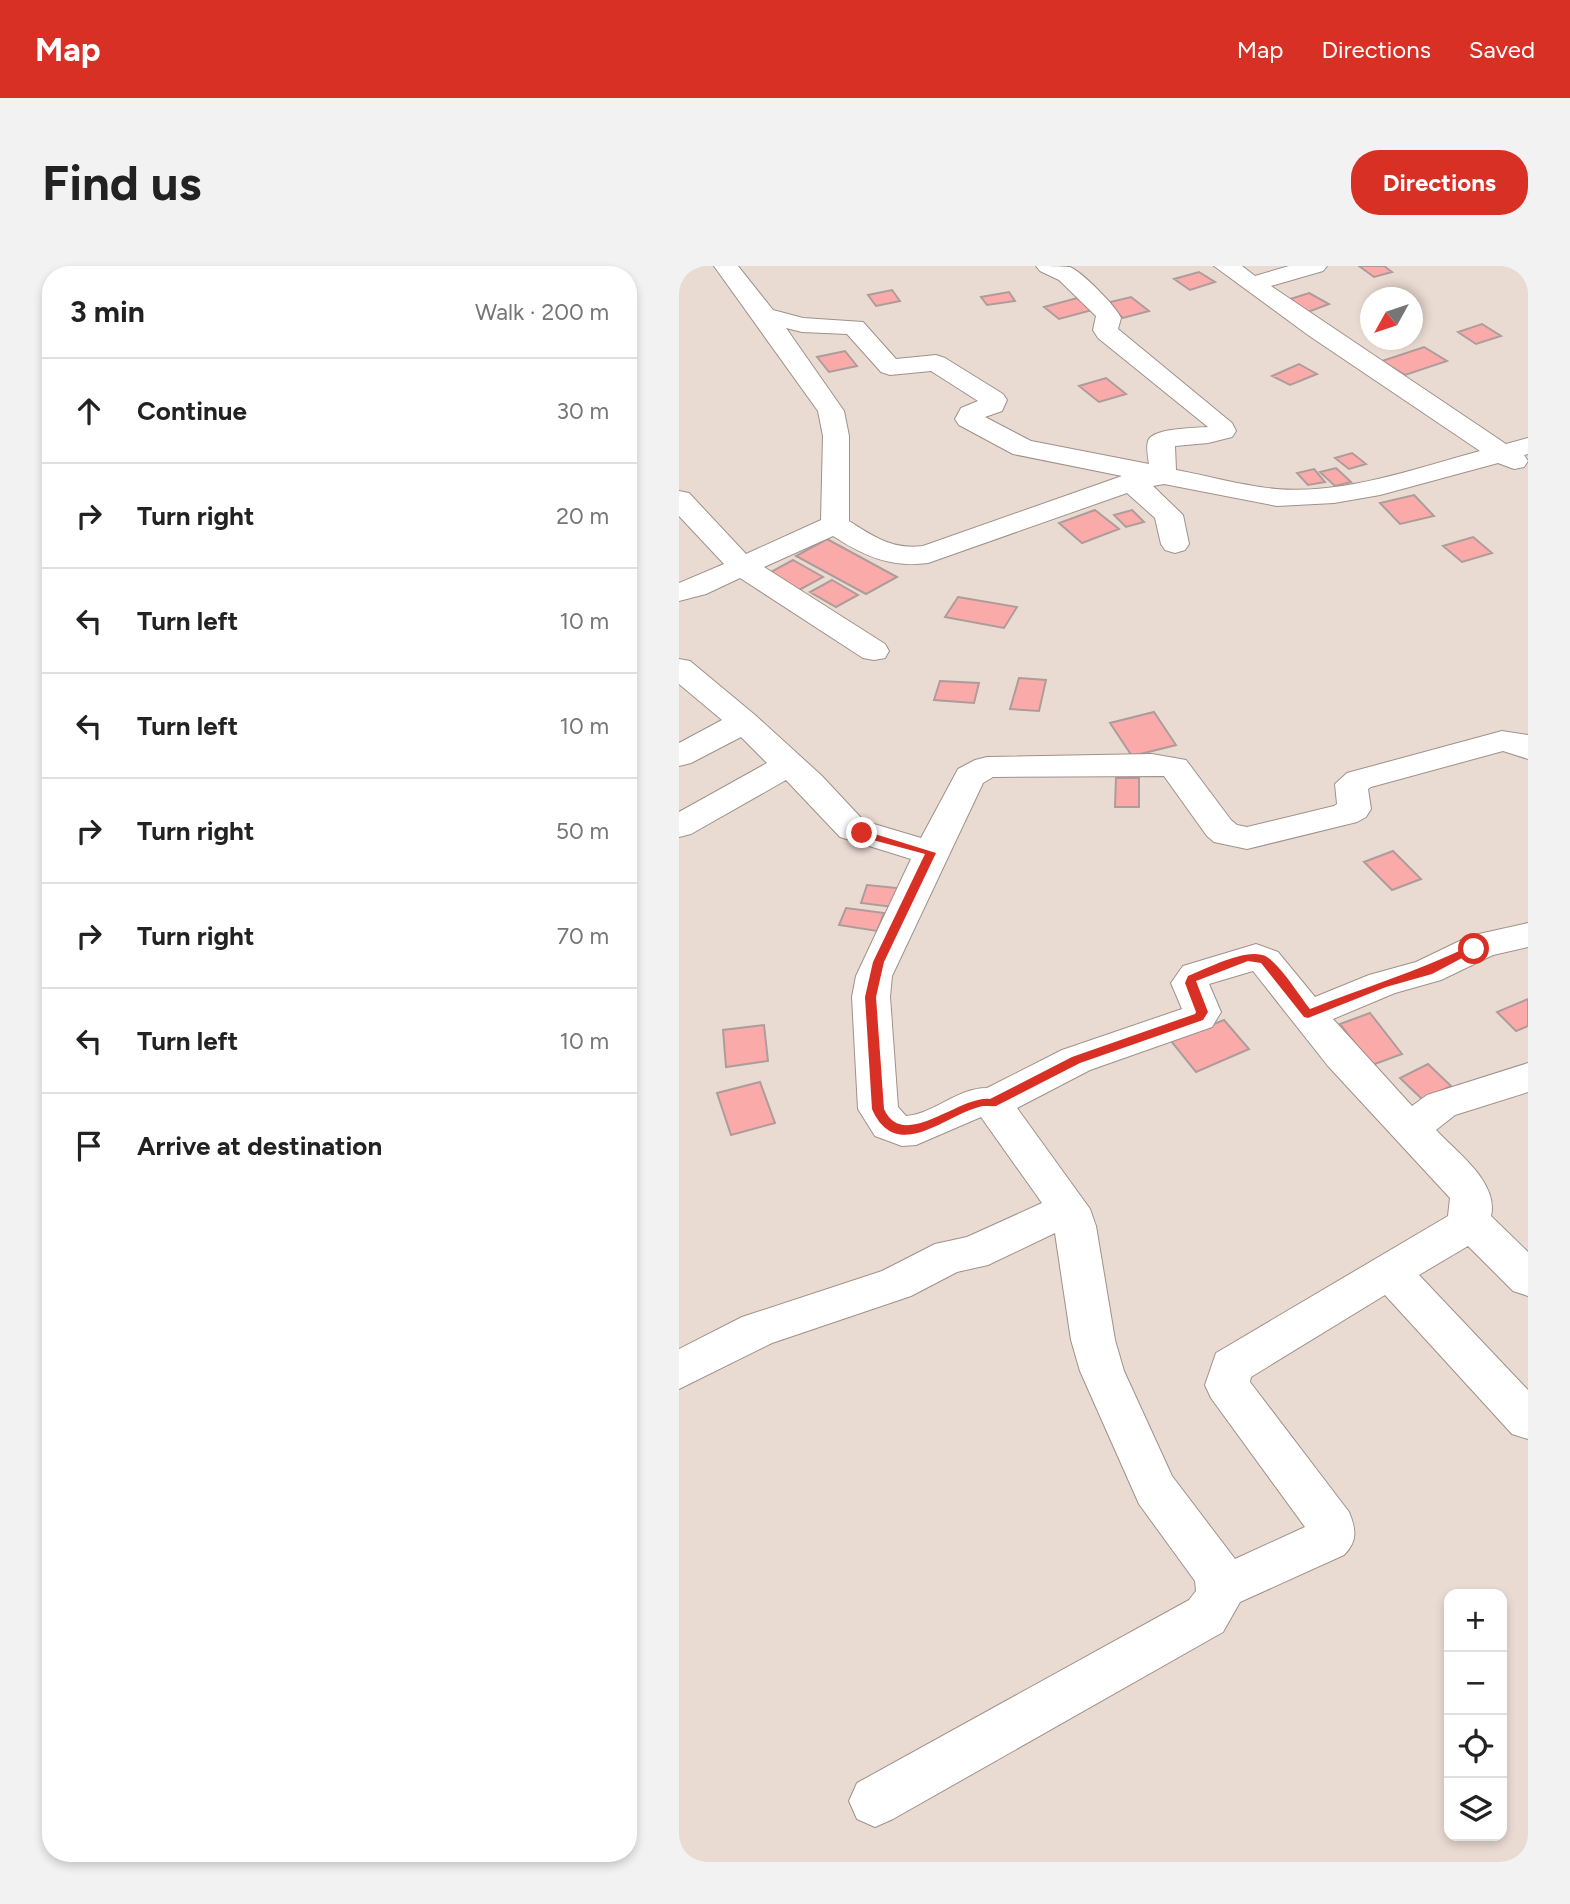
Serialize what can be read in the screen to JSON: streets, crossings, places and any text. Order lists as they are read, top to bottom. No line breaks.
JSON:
{"north":"bottom left","page":{"header":"Map","nav":["Map","Directions","Saved"],"buttons":"Directions","title":"Find us","heading":["3 min","Walk · 200 m"],"list":[["Continue","30 m"],["Turn right","20 m"],["Turn left","10 m"],["Turn left","10 m"],["Turn right","50 m"],["Turn right","70 m"],["Turn left","10 m"],"Arrive at destination"],"map_buttons":["+","−"]}}
